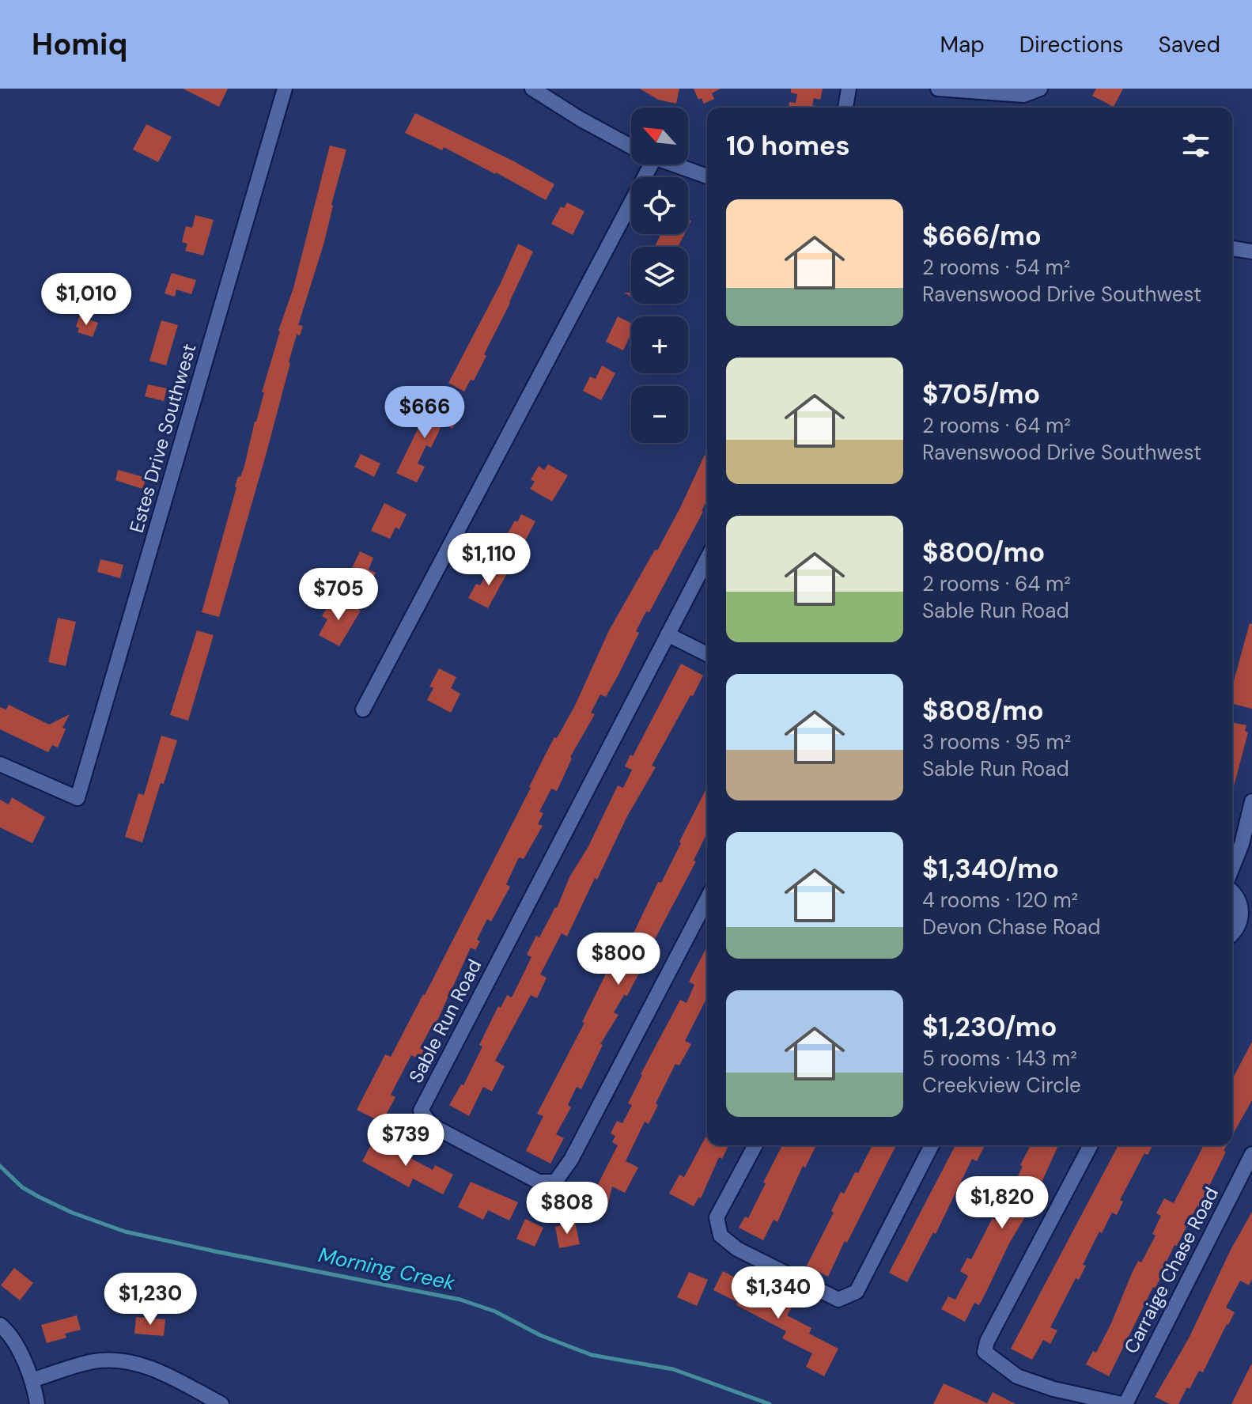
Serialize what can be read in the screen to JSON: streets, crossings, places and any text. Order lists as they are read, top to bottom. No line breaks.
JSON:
{"streets":{"street":["Estes Drive Southwest","Sable Run Road","Carraige Chase Road"]},"water":["Morning Creek"],"north":"top left","page":{"header":"Homiq","nav":["Map","Directions","Saved"],"map_buttons":["+","−"],"heading":"10 homes","list":[{"name":"$666/mo","note":"2 rooms · 54 m² · Ravenswood Drive Southwest"},{"name":"$705/mo","note":"2 rooms · 64 m² · Ravenswood Drive Southwest"},{"name":"$800/mo","note":"2 rooms · 64 m² · Sable Run Road"},{"name":"$808/mo","note":"3 rooms · 95 m² · Sable Run Road"},{"name":"$1,340/mo","note":"4 rooms · 120 m² · Devon Chase Road"},{"name":"$1,230/mo","note":"5 rooms · 143 m² · Creekview Circle"}],"price":["$1,010","$666","$1,110","$705","$800","$739","$1,820","$808","$1,340","$1,230"]}}
